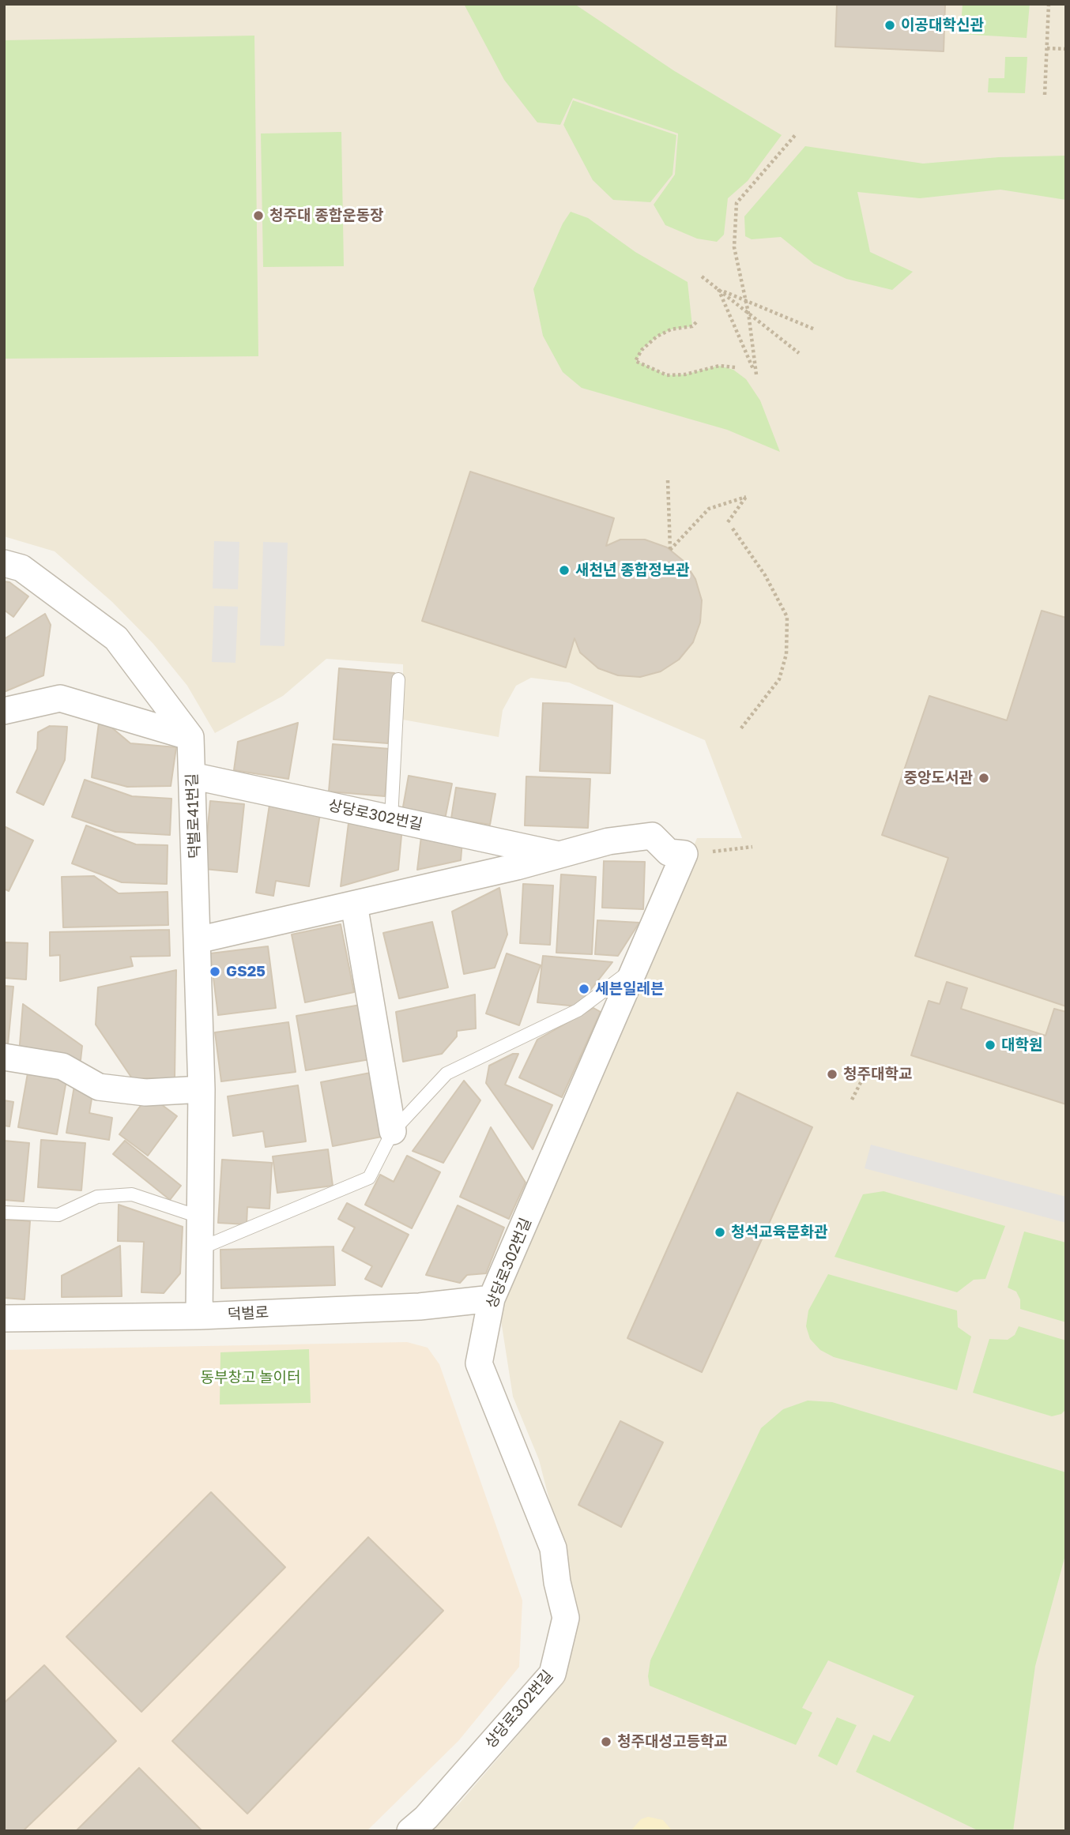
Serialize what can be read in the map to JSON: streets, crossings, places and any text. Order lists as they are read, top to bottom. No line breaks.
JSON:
{"streets":{"street":["상당로302번길","덕벌로41번길","덕벌로"]},"crossings":[["상당로302번길","덕벌로41번길"],["상당로302번길","덕벌로"],["덕벌로41번길","덕벌로"]],"parks":["동부창고 놀이터"],"places":["이공대학신관","청주대 종합운동장","새천년 종합정보관","중앙도서관","GS25","세븐일레븐","대학원","청주대학교","청석교육문화관","청주대성고등학교"]}
